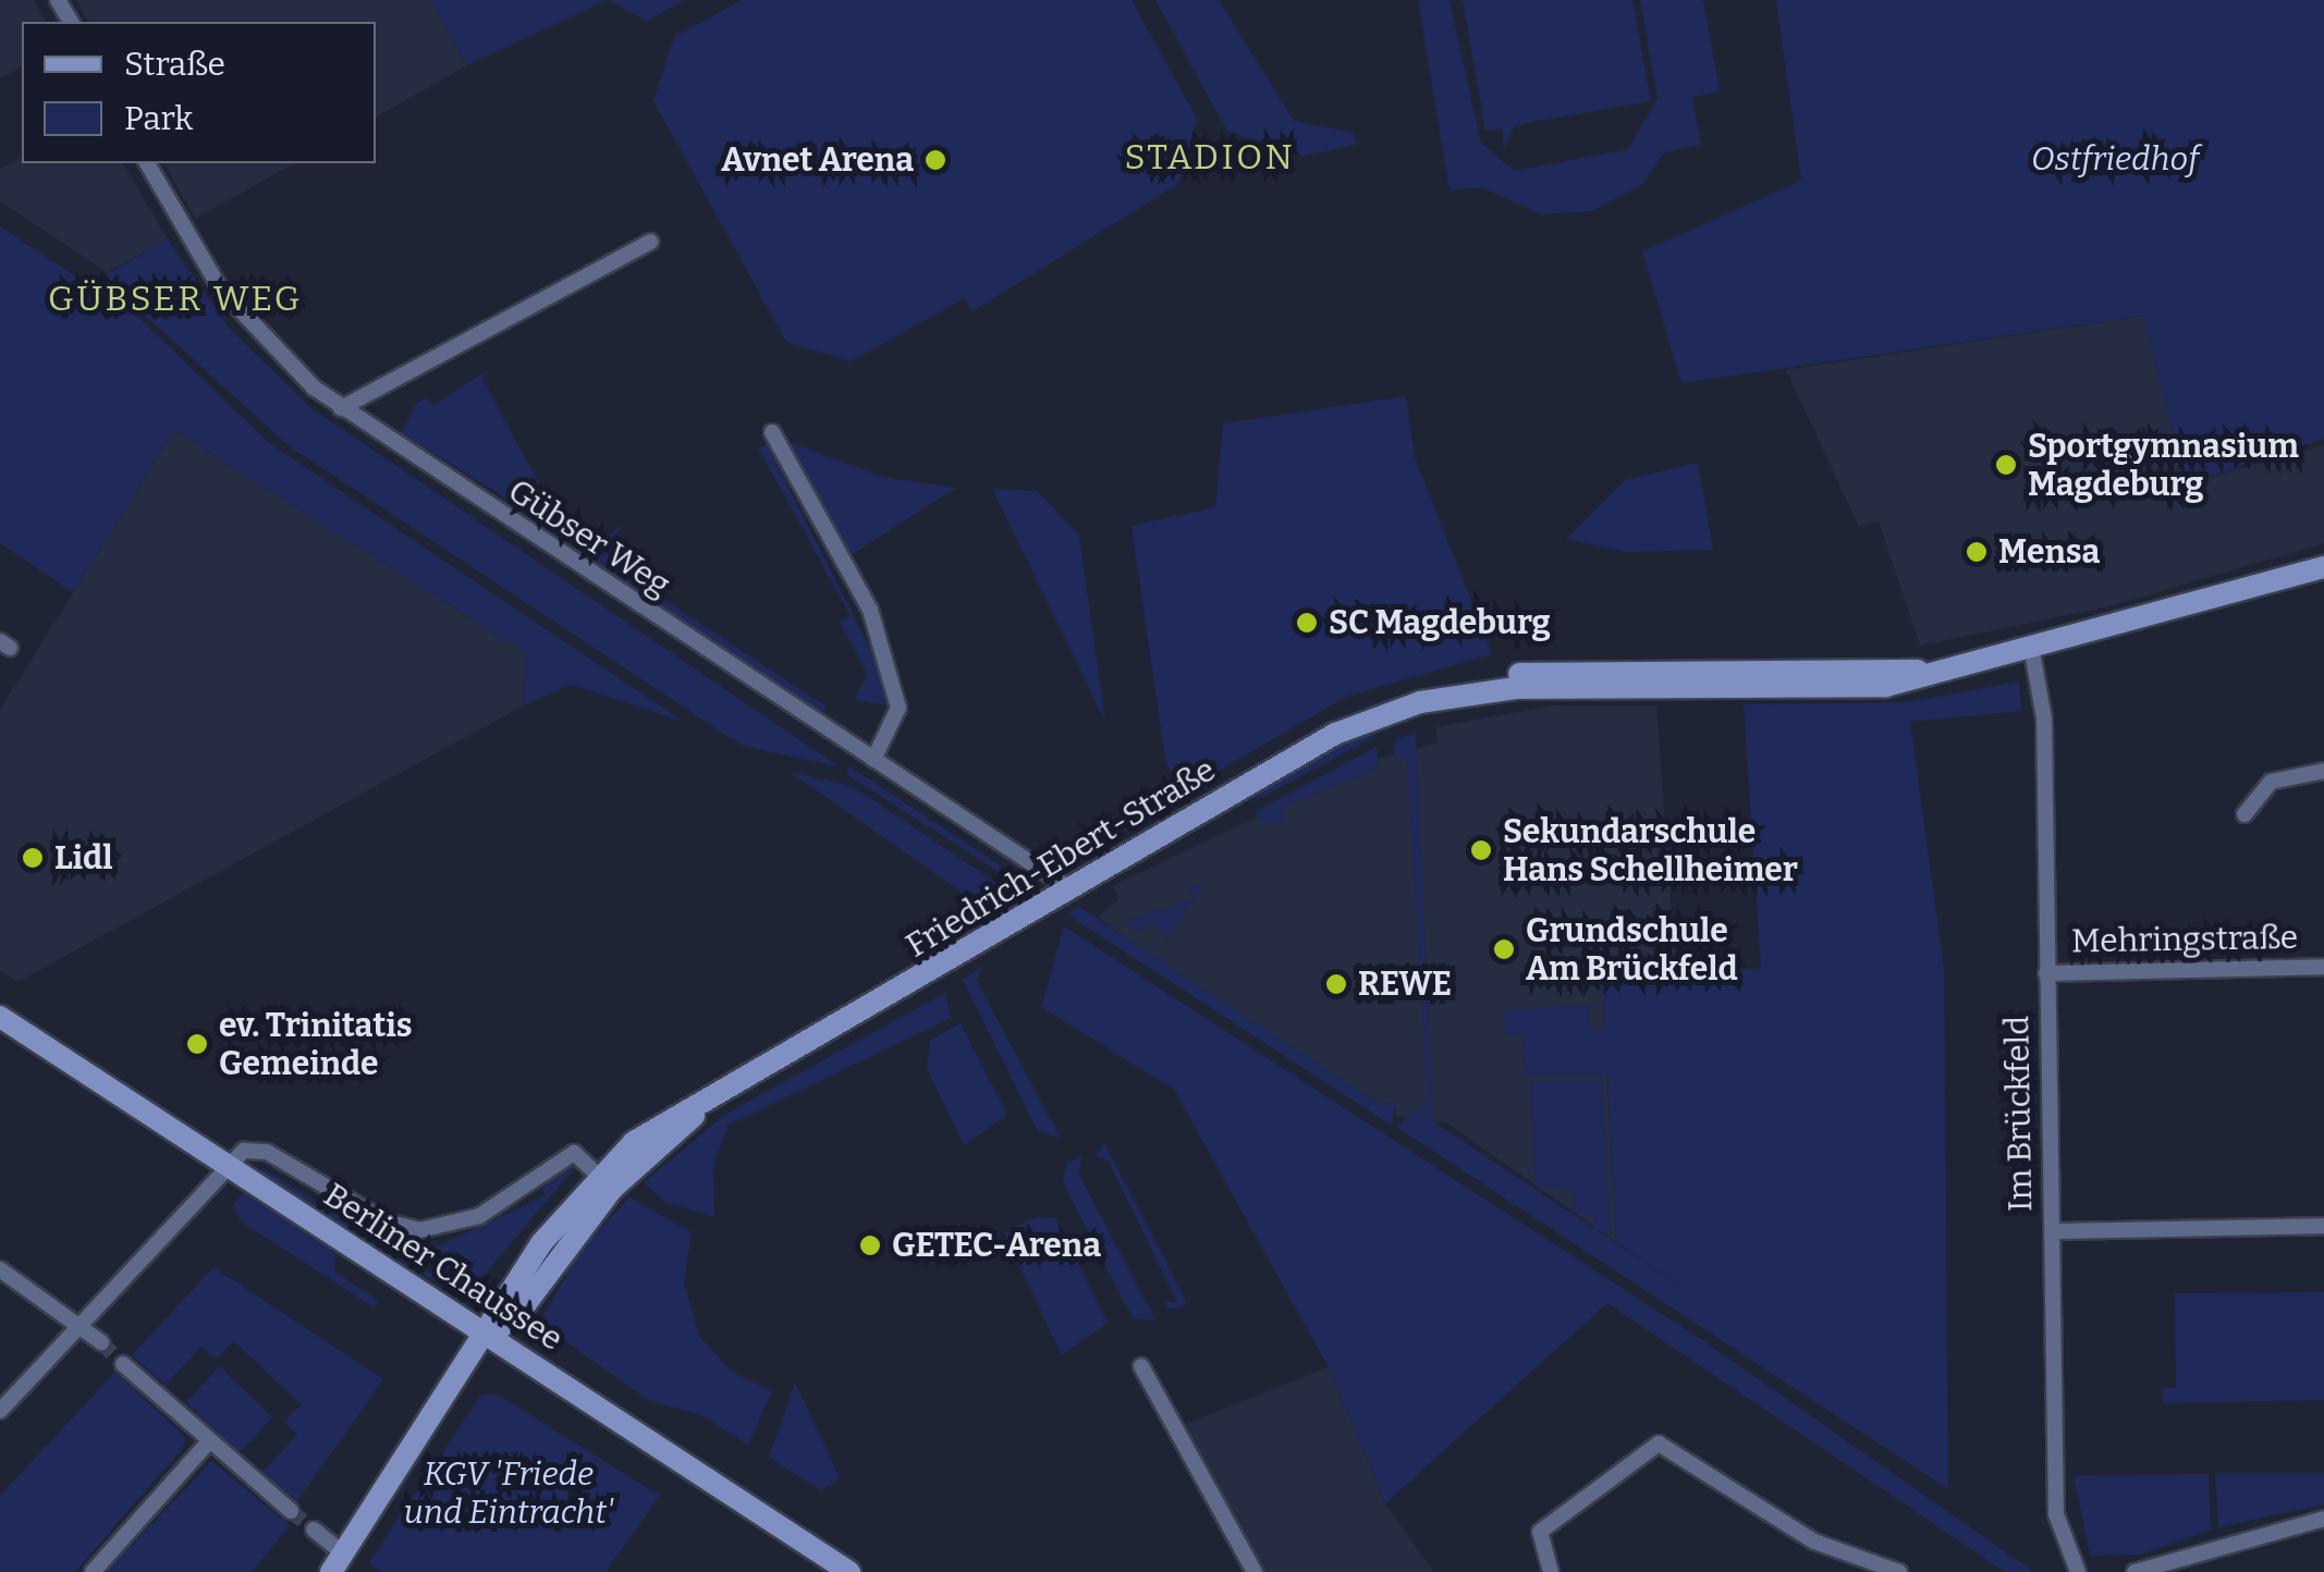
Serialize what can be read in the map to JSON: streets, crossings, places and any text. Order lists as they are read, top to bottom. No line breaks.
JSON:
{"streets":{"street":["Gübser Weg","Friedrich-Ebert-Straße","Mehringstraße","Im Brückfeld","Berliner Chaussee"]},"crossings":[["Gübser Weg","Friedrich-Ebert-Straße"],["Friedrich-Ebert-Straße","Im Brückfeld"],["Friedrich-Ebert-Straße","Berliner Chaussee"],["Mehringstraße","Im Brückfeld"]],"districts":["STADION","GÜBSER WEG"],"parks":["Ostfriedhof","KGV 'Friede und Eintracht'"],"places":["Avnet Arena","Sportgymnasium Magdeburg","Mensa","SC Magdeburg","Sekundarschule Hans Schellheimer","Lidl","Grundschule Am Brückfeld","REWE","ev. Trinitatis Gemeinde","GETEC-Arena"],"legend":["Straße","Park"]}
